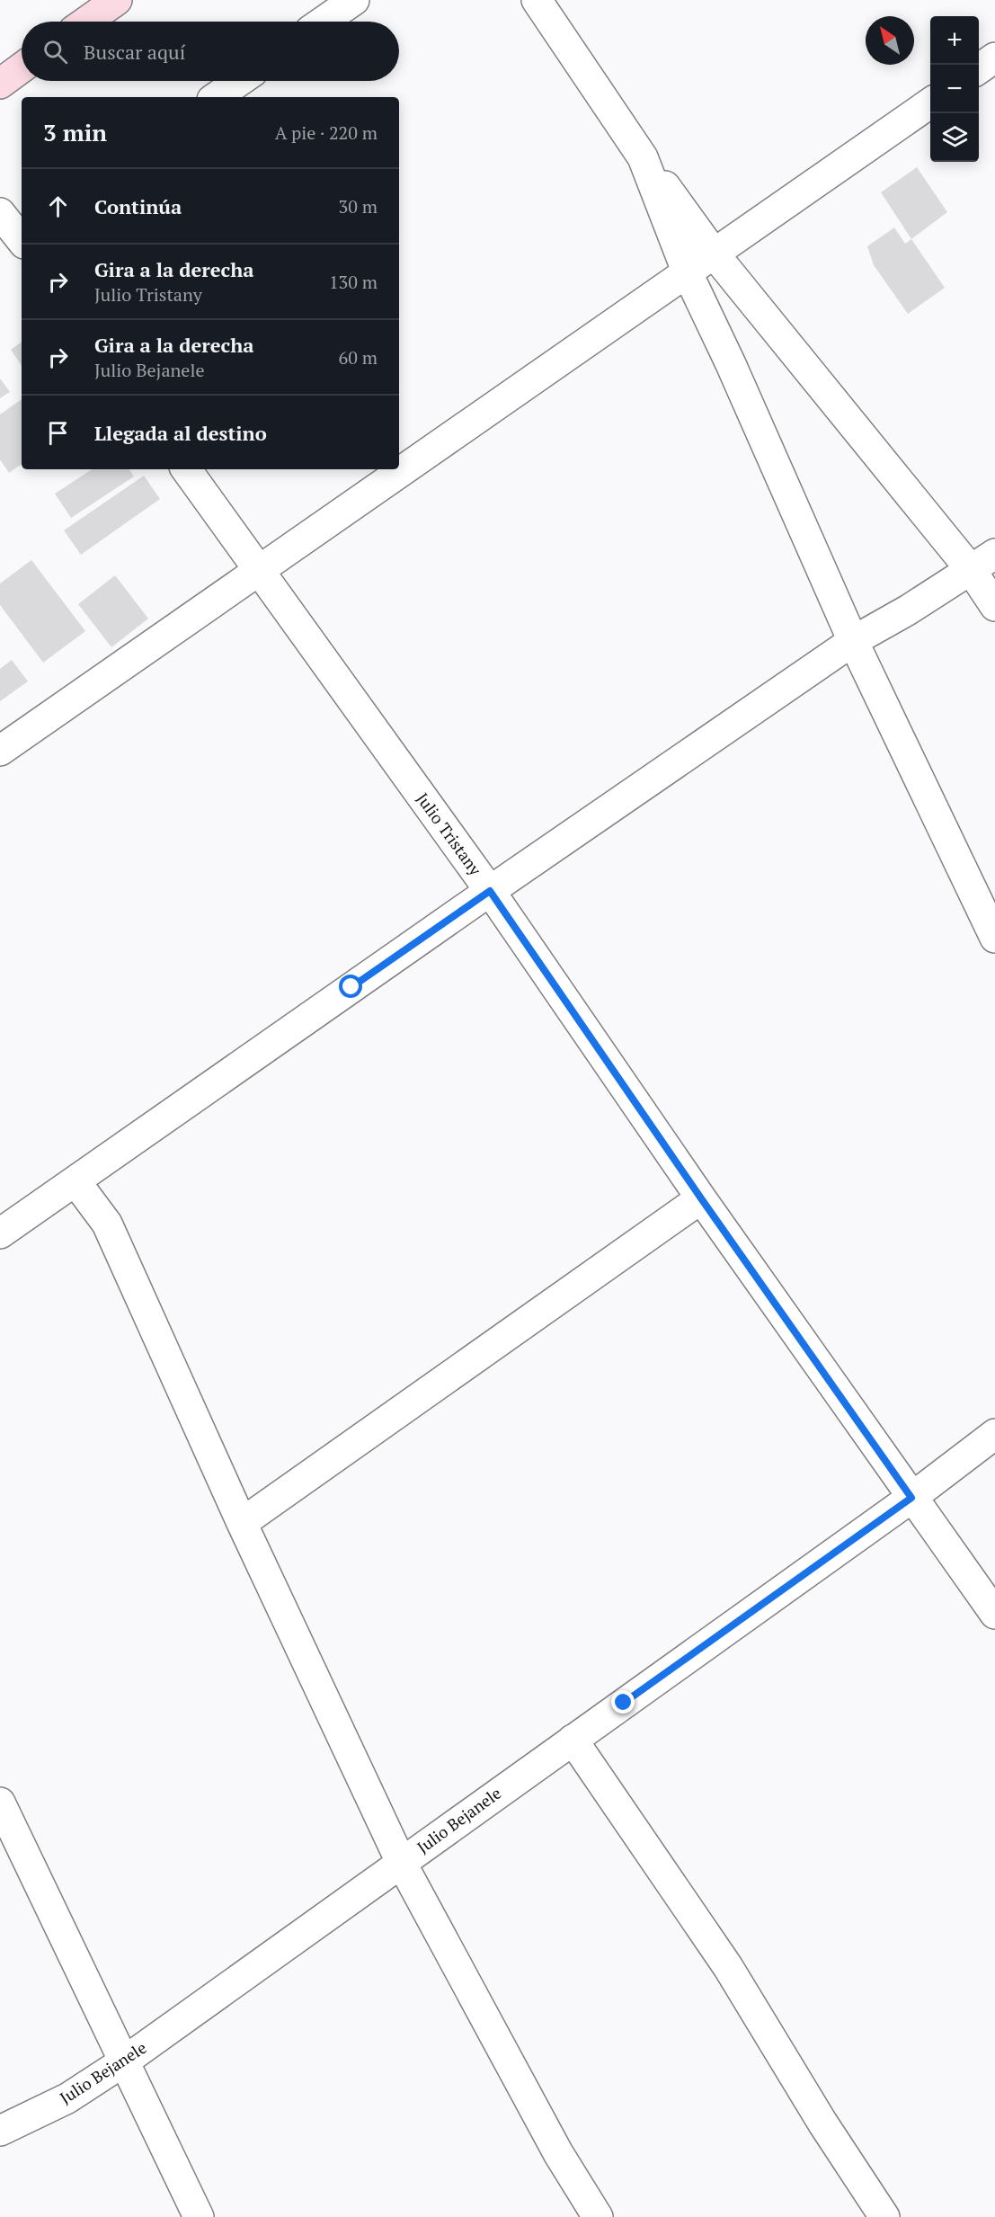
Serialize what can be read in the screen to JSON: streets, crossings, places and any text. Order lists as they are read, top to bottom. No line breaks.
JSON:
{"streets":{"street":["Julio Tristany","Julio Bejanele"]},"crossings":[["Julio Tristany","Julio Bejanele"]],"north":"top left","page":{"map_buttons":["+","−"],"search":"Buscar aquí","heading":["3 min","A pie · 220 m"],"list":[["Continúa","30 m"],["Gira a la derecha","Julio Tristany","130 m"],["Gira a la derecha","Julio Bejanele","60 m"],"Llegada al destino"]}}
